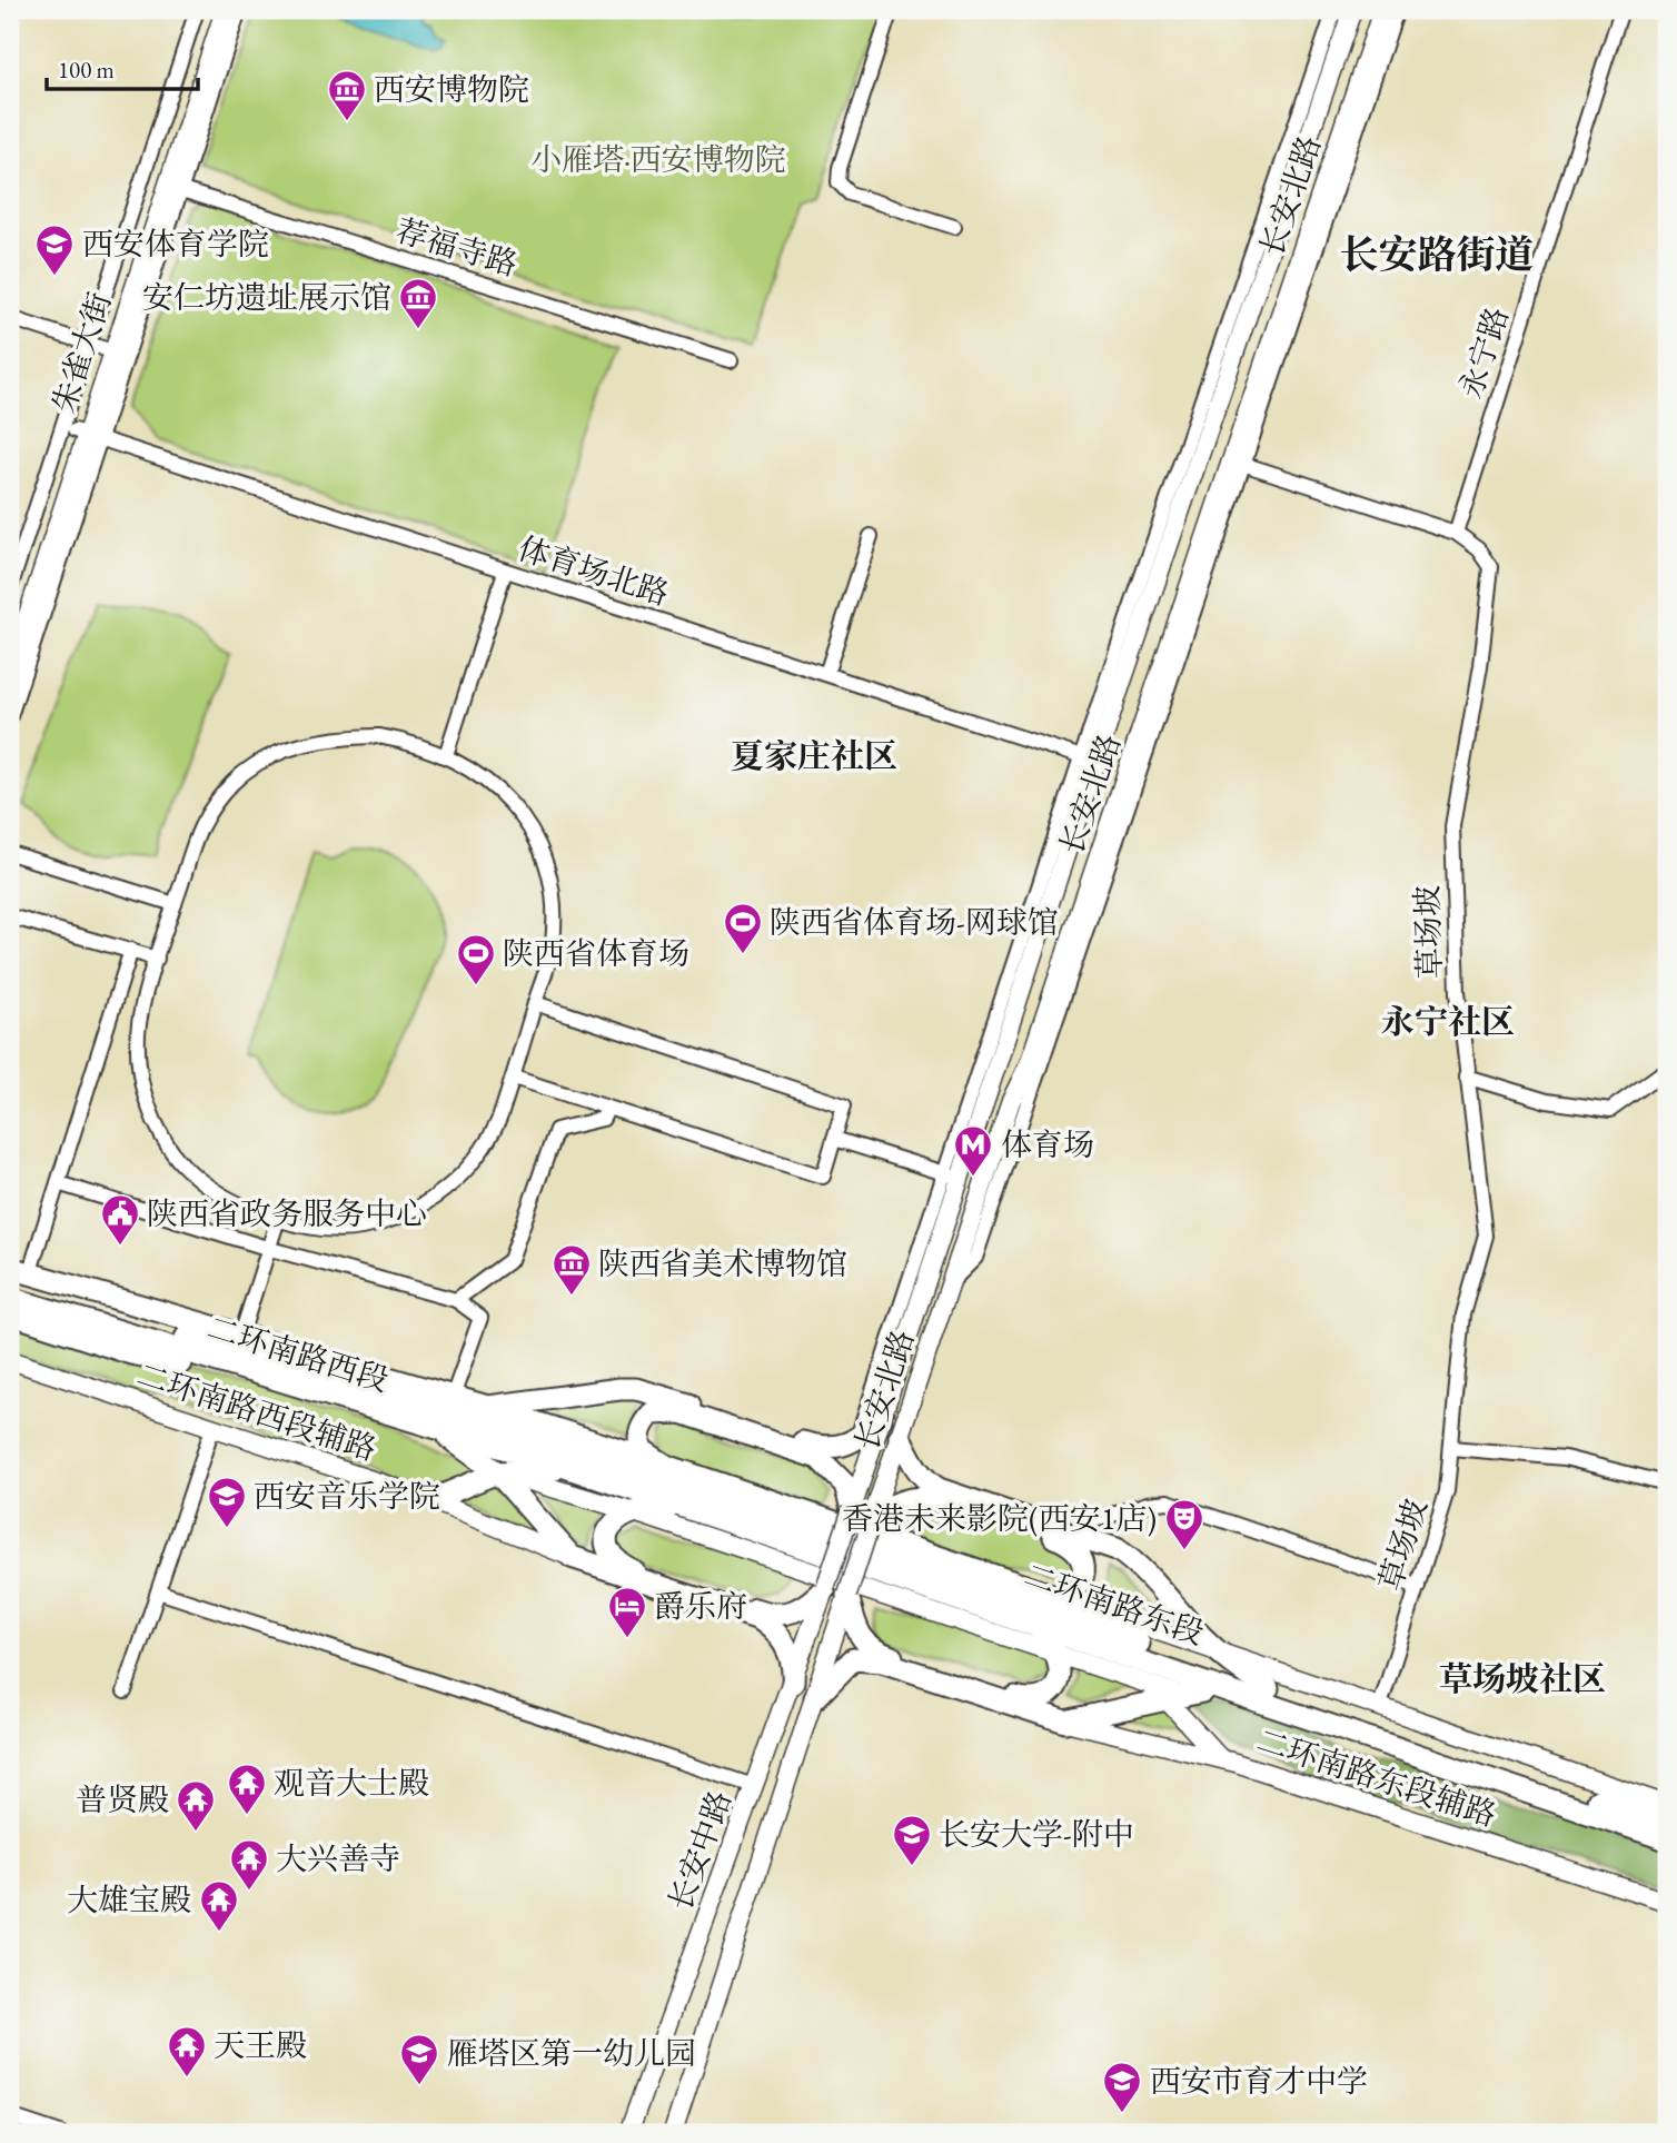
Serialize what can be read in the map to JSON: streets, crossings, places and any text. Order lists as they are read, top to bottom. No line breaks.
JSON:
{"streets":{"highway":["二环南路西段","二环南路东段"],"main road":["长安北路","朱雀大街","二环南路西段辅路","二环南路东段辅路","长安中路"],"street":["荐福寺路","永宁路","体育场北路","草场坡"]},"crossings":[["长安北路","体育场北路"],["长安北路","草场坡"],["长安北路","长安中路"],["荐福寺路","朱雀大街"],["朱雀大街","体育场北路"],["永宁路","草场坡"],["二环南路西段","二环南路东段"]],"districts":["长安路街道","夏家庄社区","永宁社区","草场坡社区"],"parks":["小雁塔·西安博物院"],"places":{"museum":["西安博物院","安仁坊遗址展示馆","陕西省美术博物馆"],"school or university":["西安体育学院","西安音乐学院","长安大学-附中","雁塔区第一幼儿园","西安市育才中学"],"sports":["陕西省体育场-网球馆","陕西省体育场"],"metro station":["体育场"],"public building":["陕西省政务服务中心"],"theatre":["香港未来影院(西安1店)"],"hotel":["爵乐府"],"temple":["观音大士殿","普贤殿","大兴善寺","大雄宝殿","天王殿"]},"scale_bar":"100 m"}
